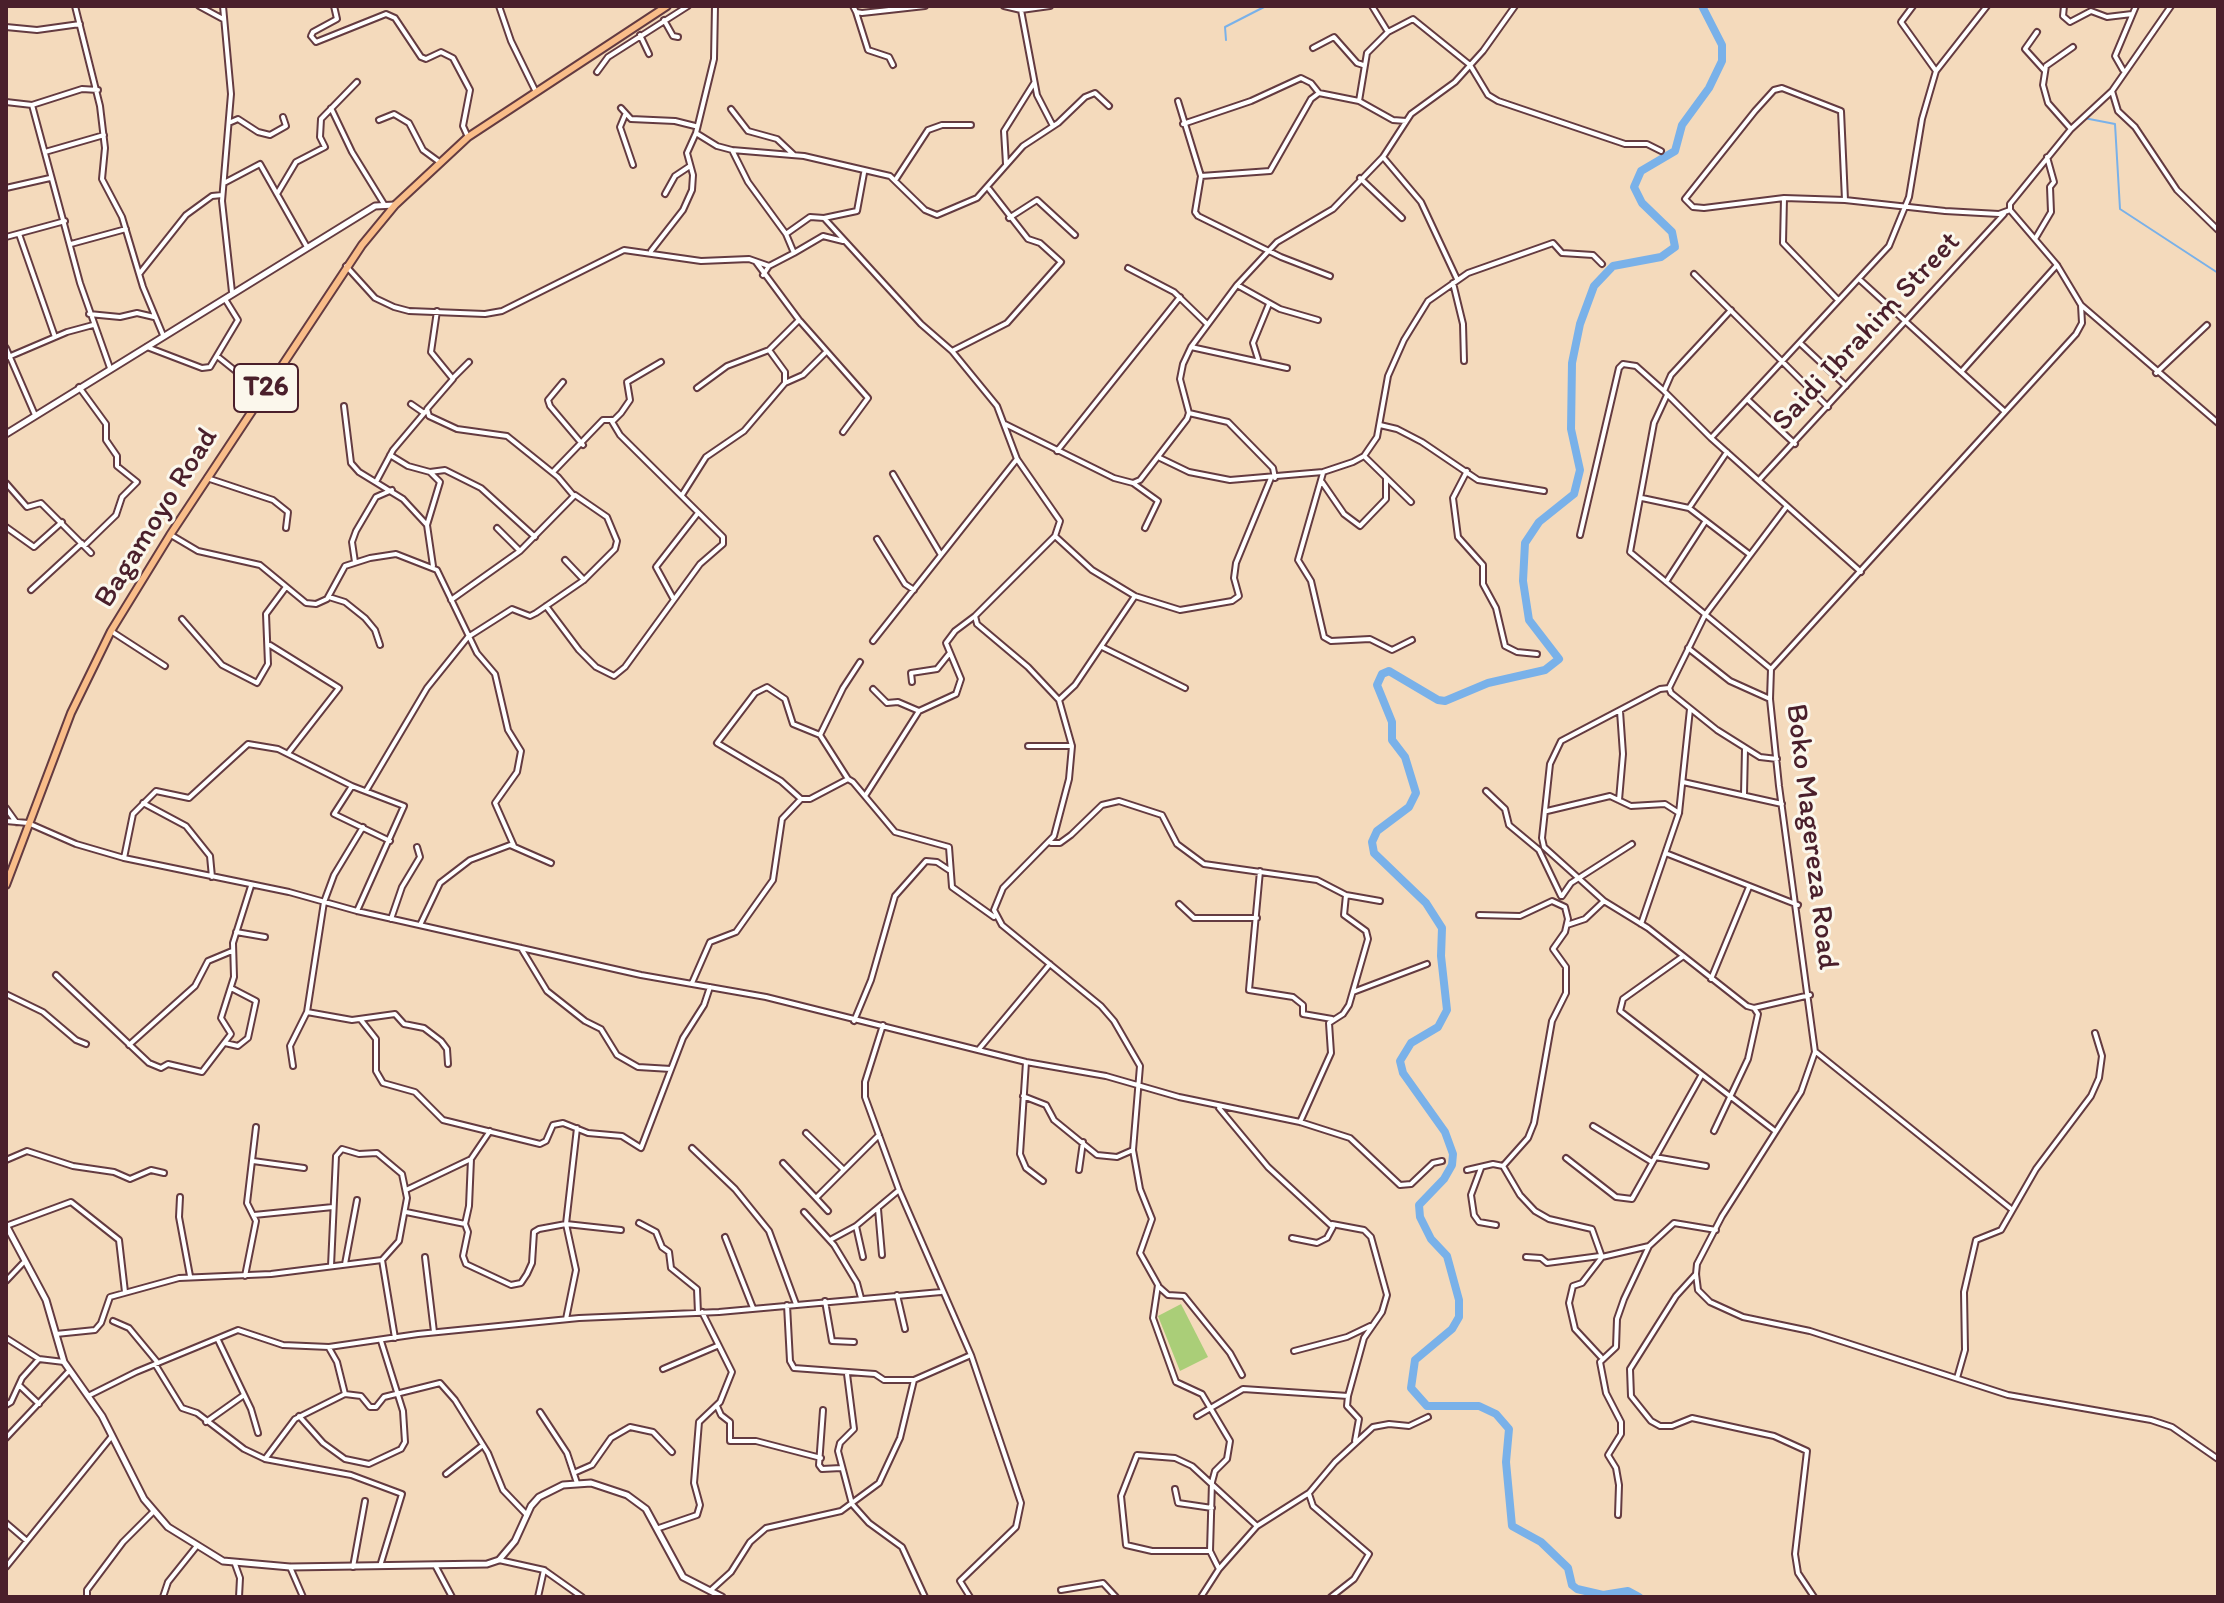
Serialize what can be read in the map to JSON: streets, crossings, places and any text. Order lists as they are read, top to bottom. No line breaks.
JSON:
{"streets":{"highway":["T26","Bagamoyo Road"],"street":["Saidi Ibrahim Street","Boko Magereza Road"]}}
